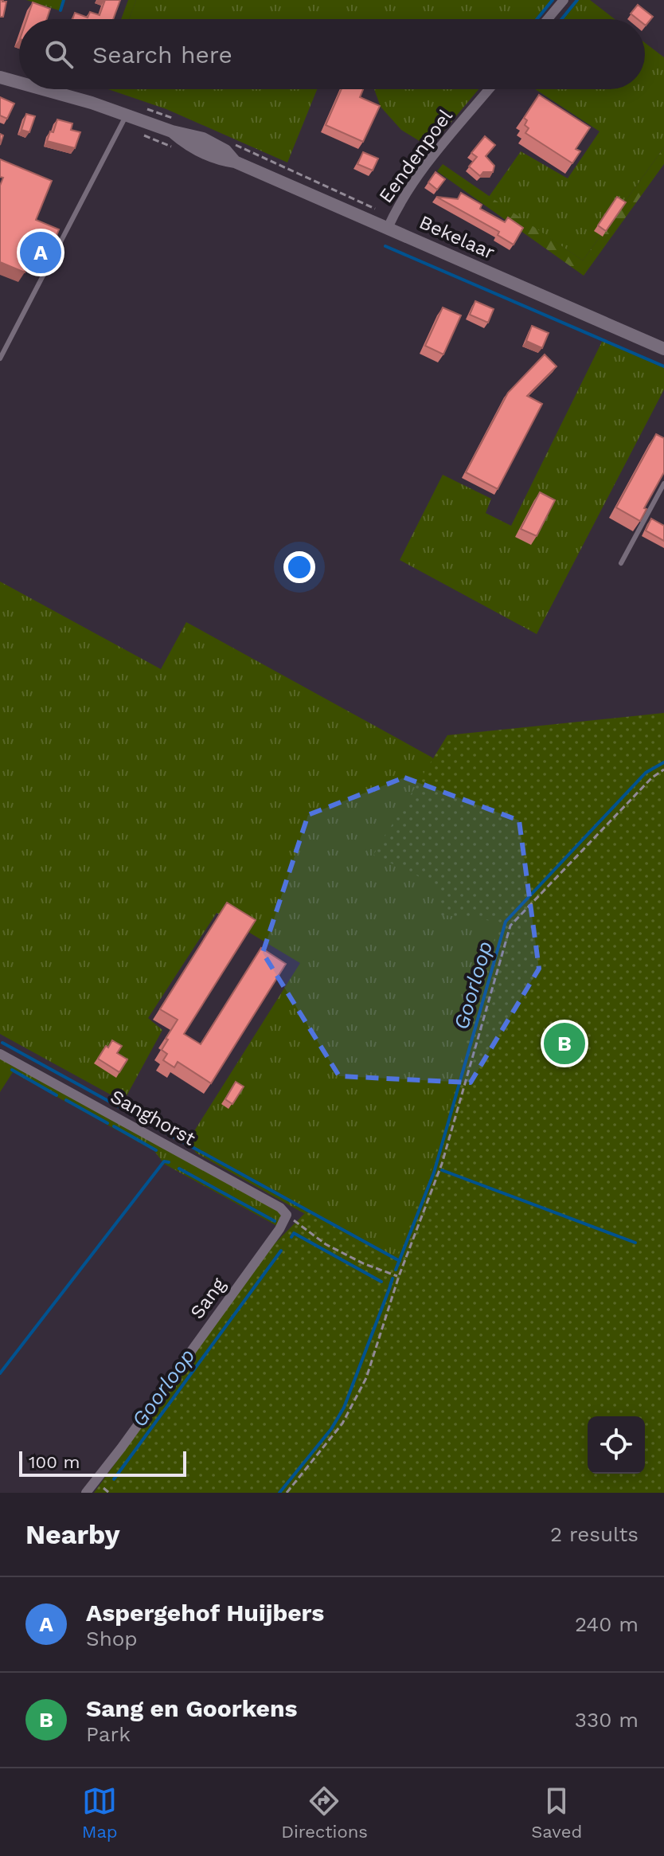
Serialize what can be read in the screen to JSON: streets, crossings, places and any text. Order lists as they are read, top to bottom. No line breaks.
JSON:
{"streets":{"street":["Eendenpoel","Bekelaar","Sanghorst","Sang"]},"crossings":[["Eendenpoel","Bekelaar"],["Sanghorst","Sang"]],"water":["Goorloop"],"scale_bar":"100 m","page":{"search":"Search here","pins":["A","B"],"scale":"100 m","heading":["Nearby","2 results"],"list":[{"mark":"A","name":"Aspergehof Huijbers","note":"Shop","value":"240 m"},{"mark":"B","name":"Sang en Goorkens","note":"Park","value":"330 m"}],"nav":["Map","Directions","Saved"]}}
